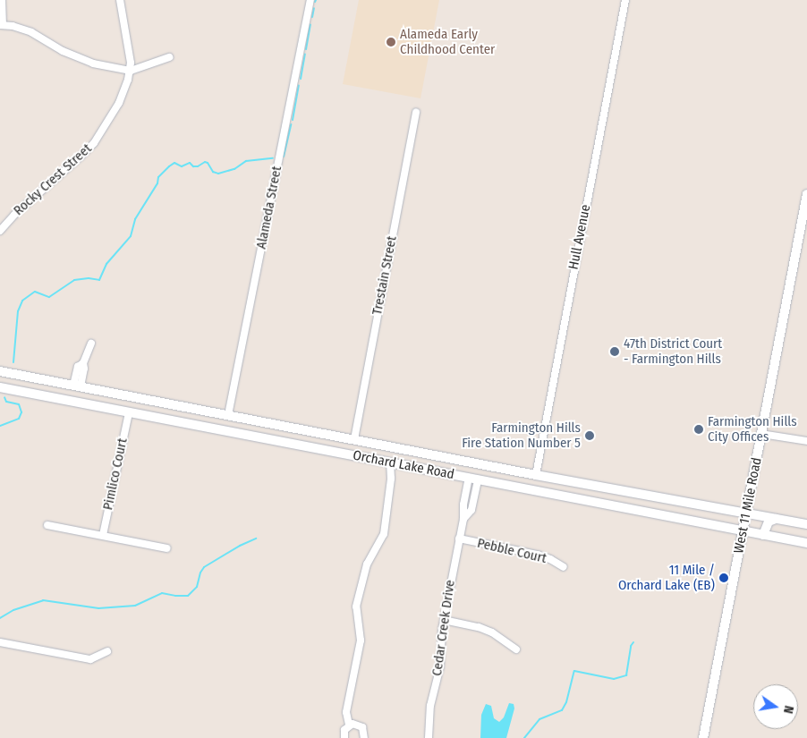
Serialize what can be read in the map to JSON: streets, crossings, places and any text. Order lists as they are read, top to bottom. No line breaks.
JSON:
{"streets":{"main road":["Orchard Lake Road","West 11 Mile Road"],"street":["Rocky Crest Street","Alameda Street","Hull Avenue","Trestain Street","Pimlico Court","Pebble Court","Cedar Creek Drive"]},"crossings":[["Alameda Street","Orchard Lake Road"],["Hull Avenue","Orchard Lake Road"],["Trestain Street","Orchard Lake Road"],["Orchard Lake Road","Pimlico Court"],["Orchard Lake Road","West 11 Mile Road"],["Orchard Lake Road","Cedar Creek Drive"],["Pebble Court","Cedar Creek Drive"]],"places":["Alameda Early Childhood Center","47th District Court - Farmington Hills","Farmington Hills City Offices","Farmington Hills Fire Station Number 5","11 Mile / Orchard Lake (EB)"],"north":"right"}
